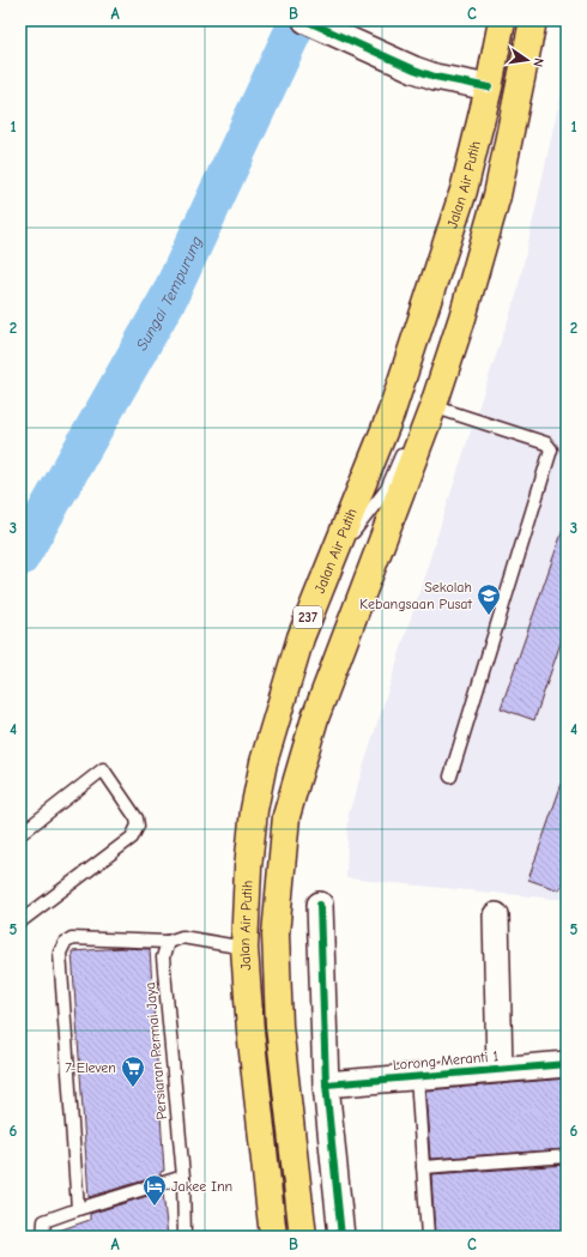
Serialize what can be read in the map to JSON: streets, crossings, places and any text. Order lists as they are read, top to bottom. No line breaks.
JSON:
{"streets":{"main road":["Jalan Air Putih","237"],"street":["Lorong Meranti 1"],"lane":["Persiaran Permai Jaya"]},"water":["Sungai Tempurung"],"places":{"school or university":["Sekolah Kebangsaan Pusat"],"supermarket":["7-Eleven"],"hotel":["Jakee Inn"]},"north":"right","grid":{"columns":["A","B","C"],"rows":["1","2","3","4","5","6"]}}
